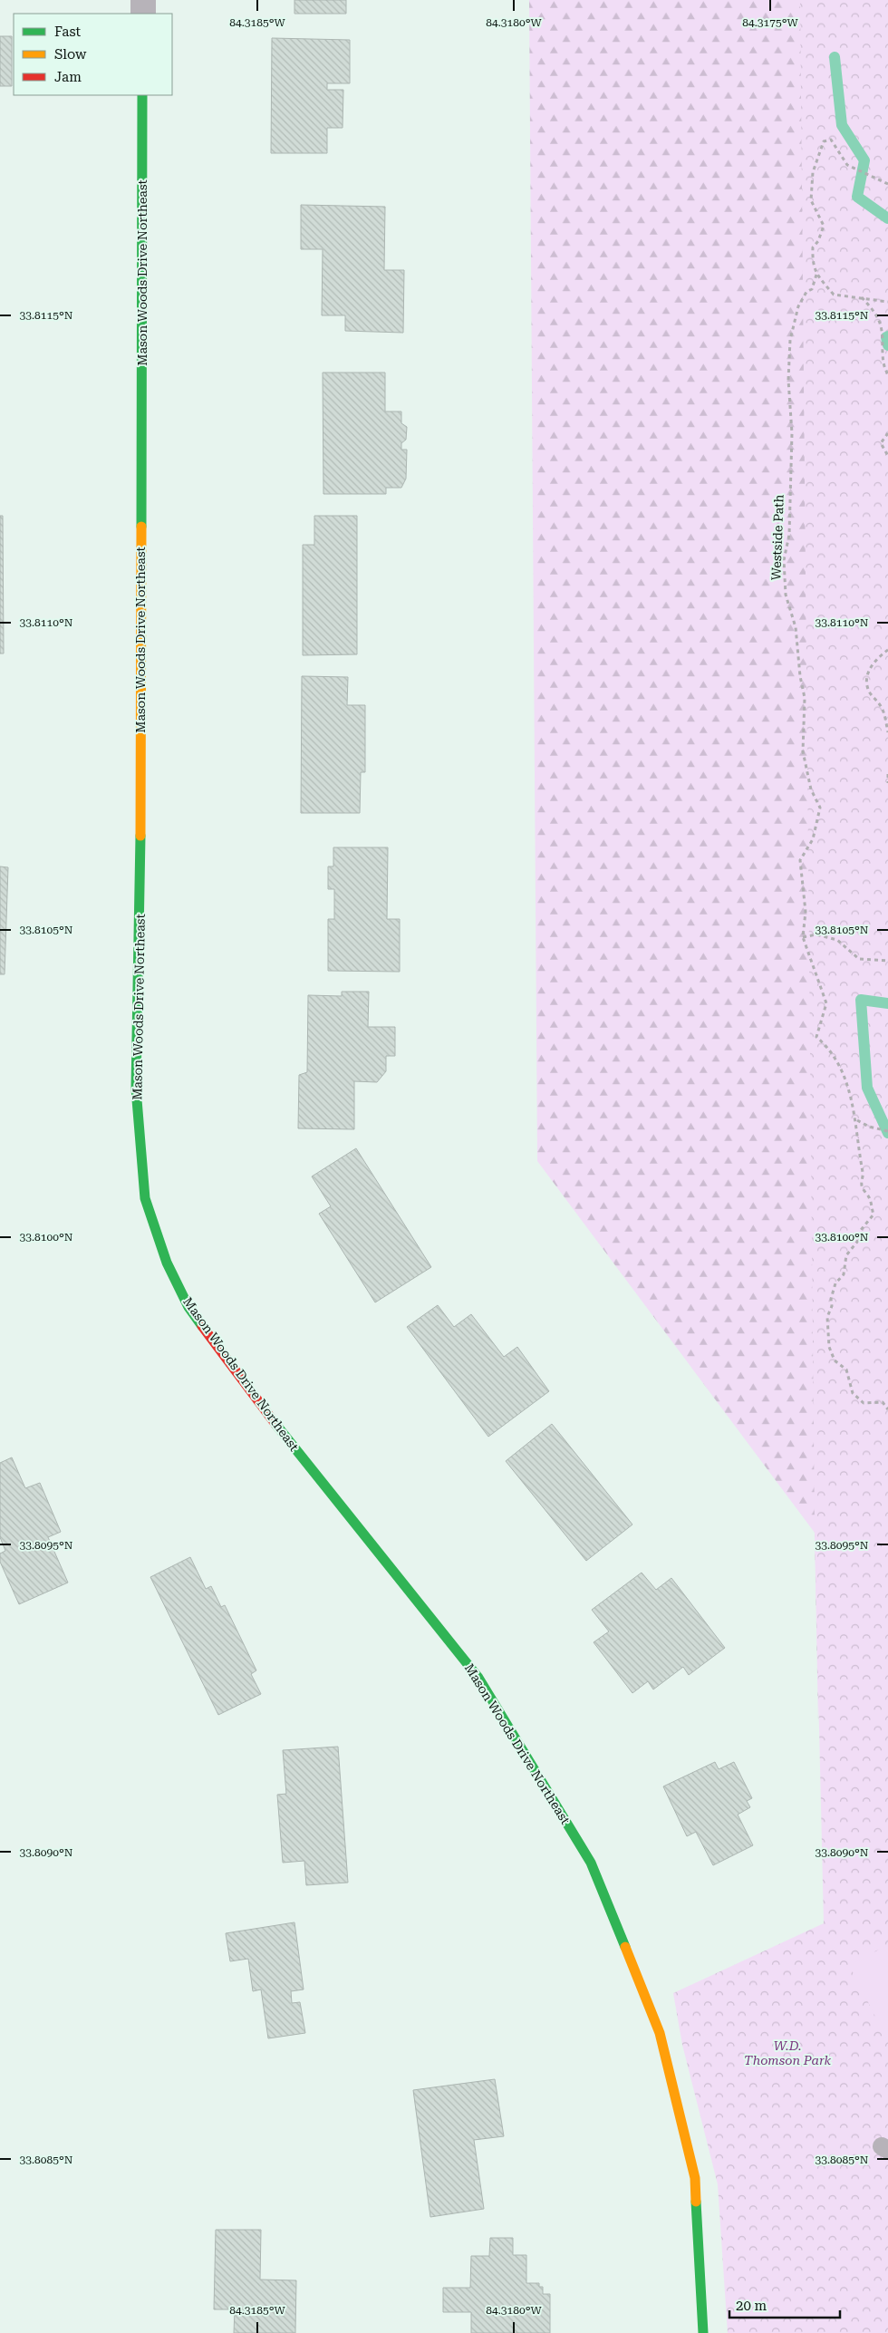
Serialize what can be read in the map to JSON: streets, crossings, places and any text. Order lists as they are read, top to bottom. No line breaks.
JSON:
{"streets":{"street":["Mason Woods Drive Northeast"],"path":["Westside Path"]},"parks":["W.D. Thomson Park"],"legend":["Fast","Slow","Jam"],"scale_bar":"20 m","coordinates":["84.3185°W","84.3180°W","84.3175°W","33.8115°N","33.8110°N","33.8105°N","33.8100°N","33.8095°N","33.8090°N","33.8085°N"]}
